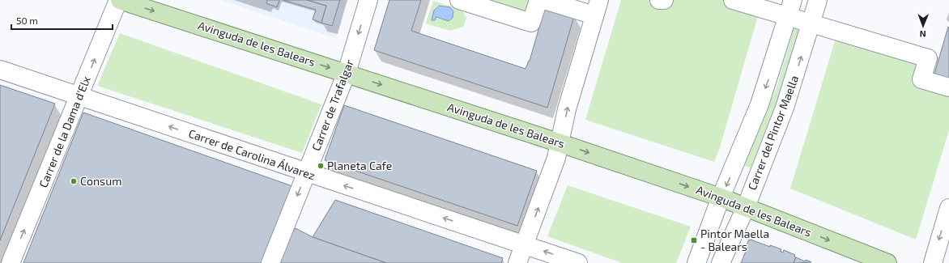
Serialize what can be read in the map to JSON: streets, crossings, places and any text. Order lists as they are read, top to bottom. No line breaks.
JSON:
{"streets":{"main road":["Avinguda de les Balears"],"street":["Carrer de Trafalgar","Carrer de la Dama d'Elx","Carrer del Pintor Maella","Carrer de Carolina Álvarez"]},"crossings":[["Avinguda de les Balears","Carrer de Trafalgar"],["Avinguda de les Balears","Carrer de la Dama d'Elx"],["Avinguda de les Balears","Carrer del Pintor Maella"],["Carrer de Trafalgar","Carrer de Carolina Álvarez"],["Carrer de la Dama d'Elx","Carrer de Carolina Álvarez"]],"one_way":["Avinguda de les Balears","Carrer de Trafalgar","Carrer de la Dama d'Elx","Carrer de Carolina Álvarez"],"places":{"other":["Planeta Cafe","Consum"],"transit":["Pintor Maella - Balears"]},"scale_bar":"50 m","north":"bottom"}
